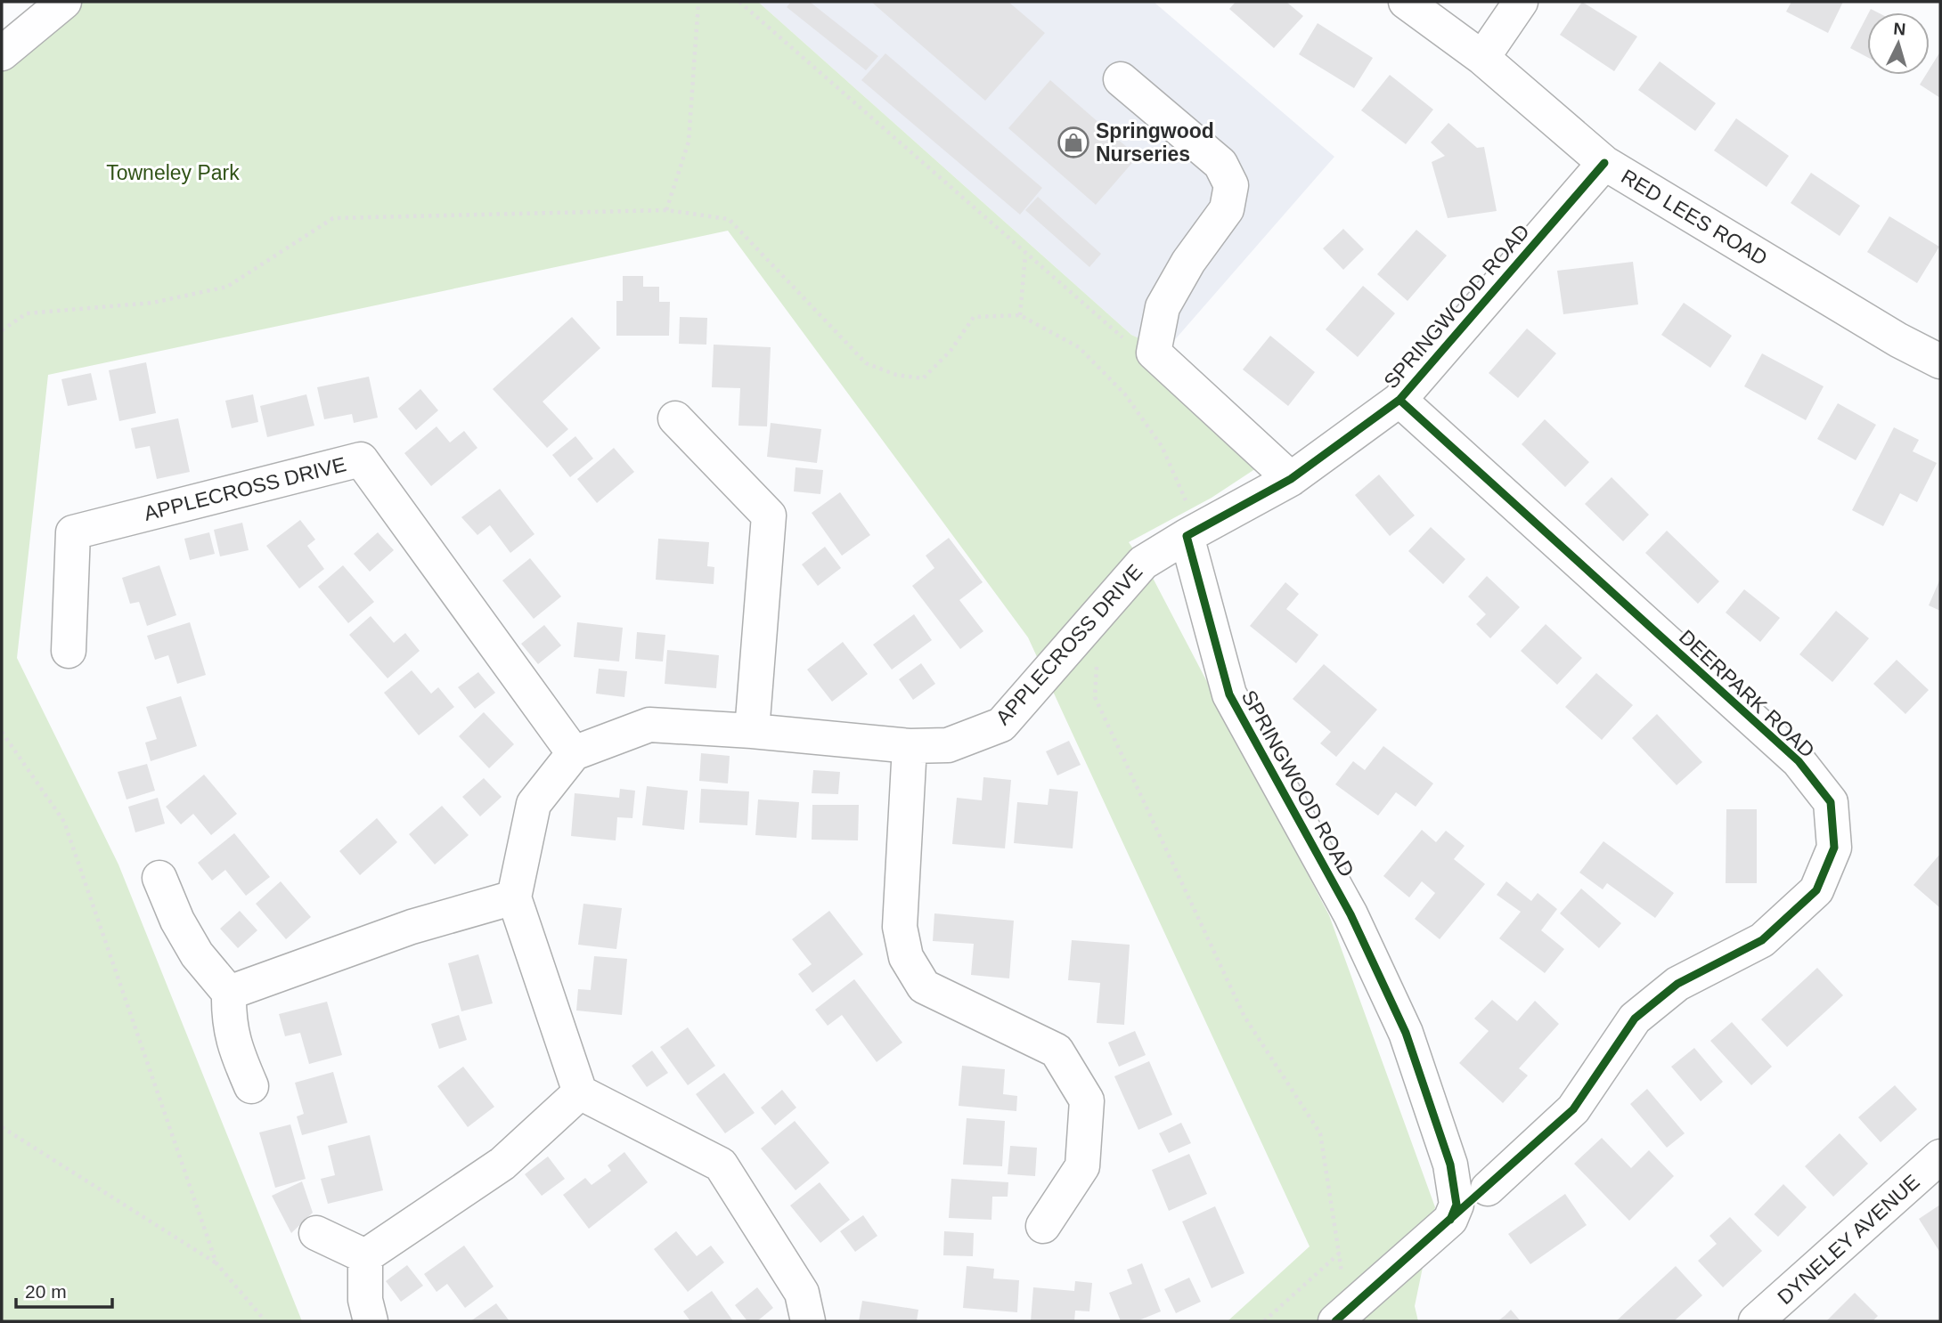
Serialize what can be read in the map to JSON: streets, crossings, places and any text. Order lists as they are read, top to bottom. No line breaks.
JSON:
{"streets":{"street":["RED LEES ROAD","SPRINGWOOD ROAD","APPLECROSS DRIVE","DEERPARK ROAD","DYNELEY AVENUE"]},"crossings":[["RED LEES ROAD","SPRINGWOOD ROAD"],["SPRINGWOOD ROAD","APPLECROSS DRIVE"],["SPRINGWOOD ROAD","DEERPARK ROAD"]],"parks":["Towneley Park"],"places":{"shop":["Springwood Nurseries"]},"scale_bar":"20 m","north":"top"}
